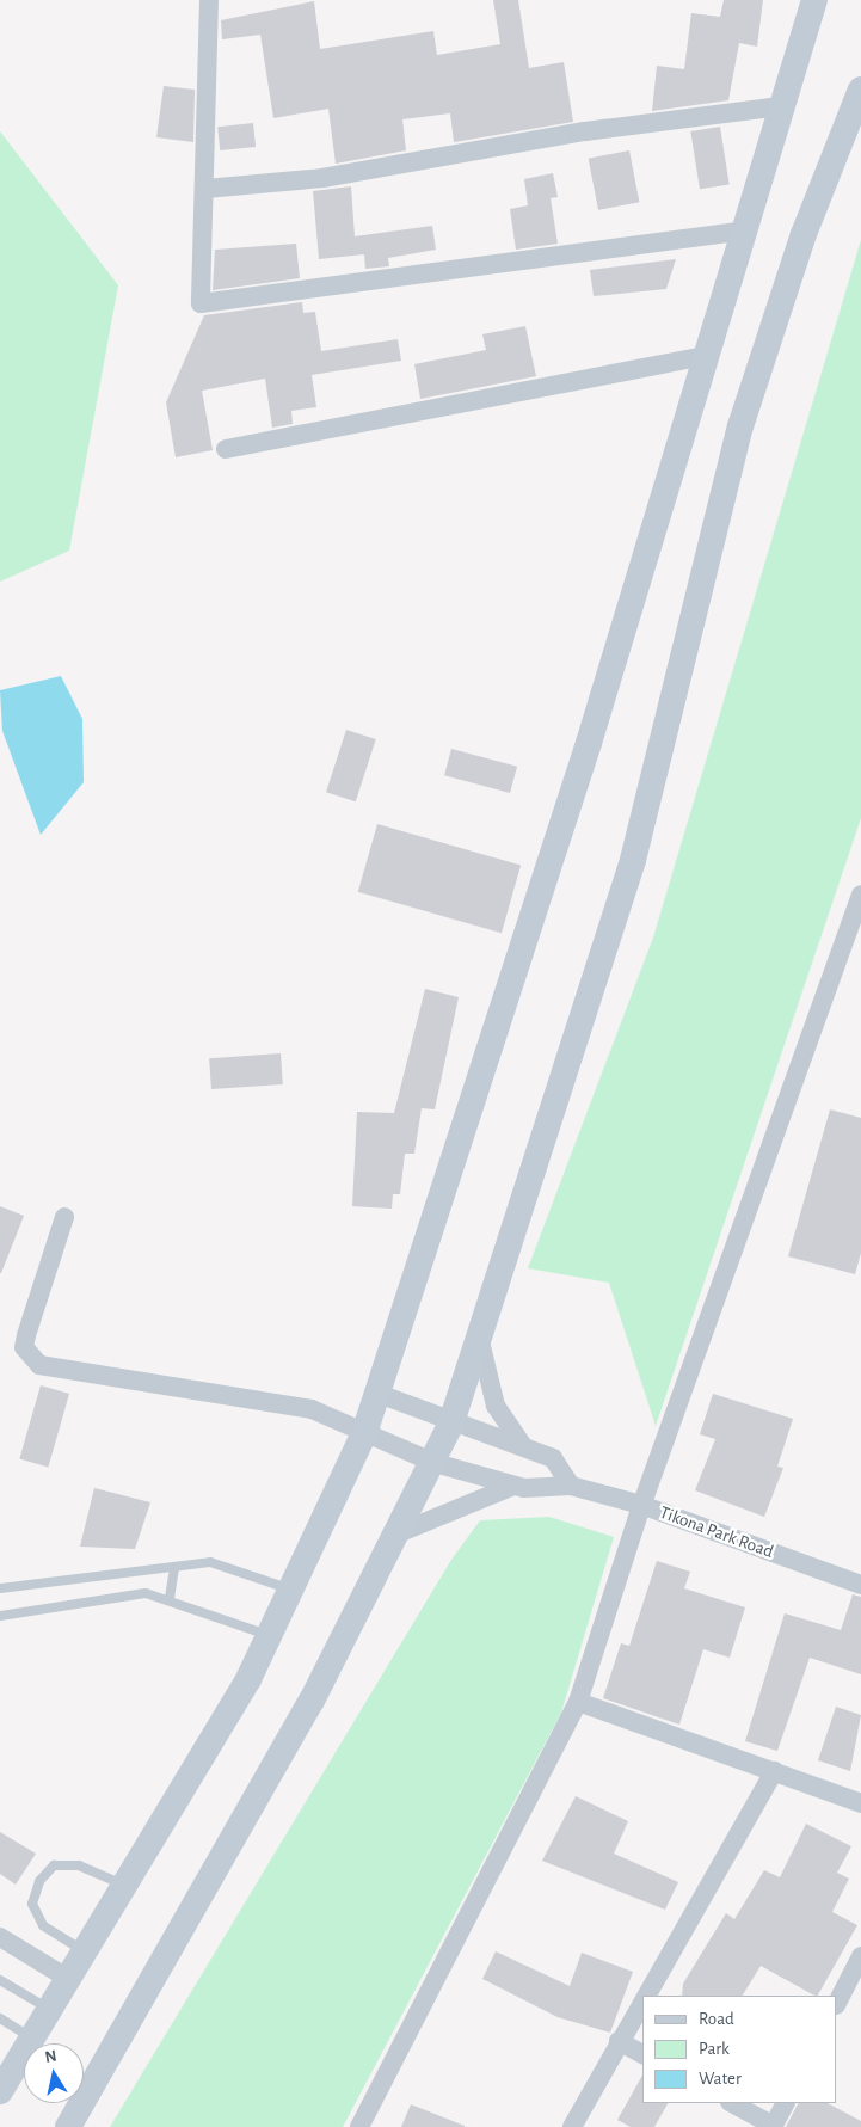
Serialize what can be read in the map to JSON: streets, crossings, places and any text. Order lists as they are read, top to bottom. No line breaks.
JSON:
{"streets":{"street":["Tikona Park Road"]},"legend":["Road","Park","Water"],"north":"top"}
